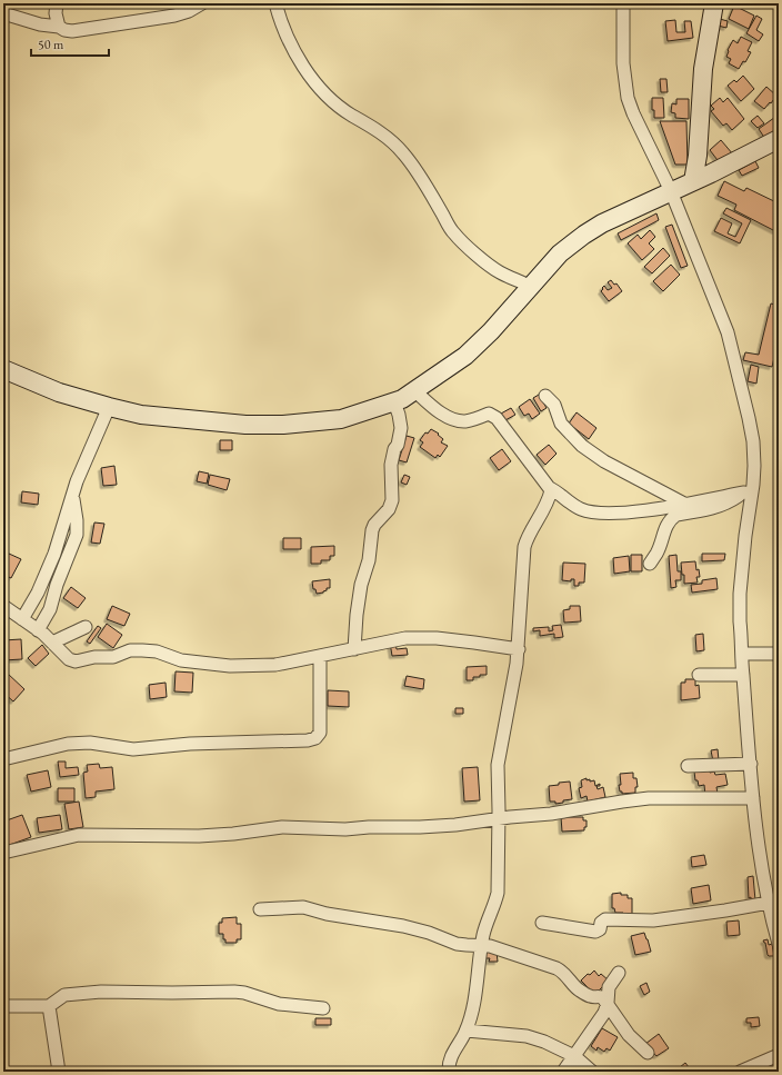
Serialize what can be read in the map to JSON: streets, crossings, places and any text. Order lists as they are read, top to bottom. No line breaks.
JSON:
{"scale_bar":"50 m"}
